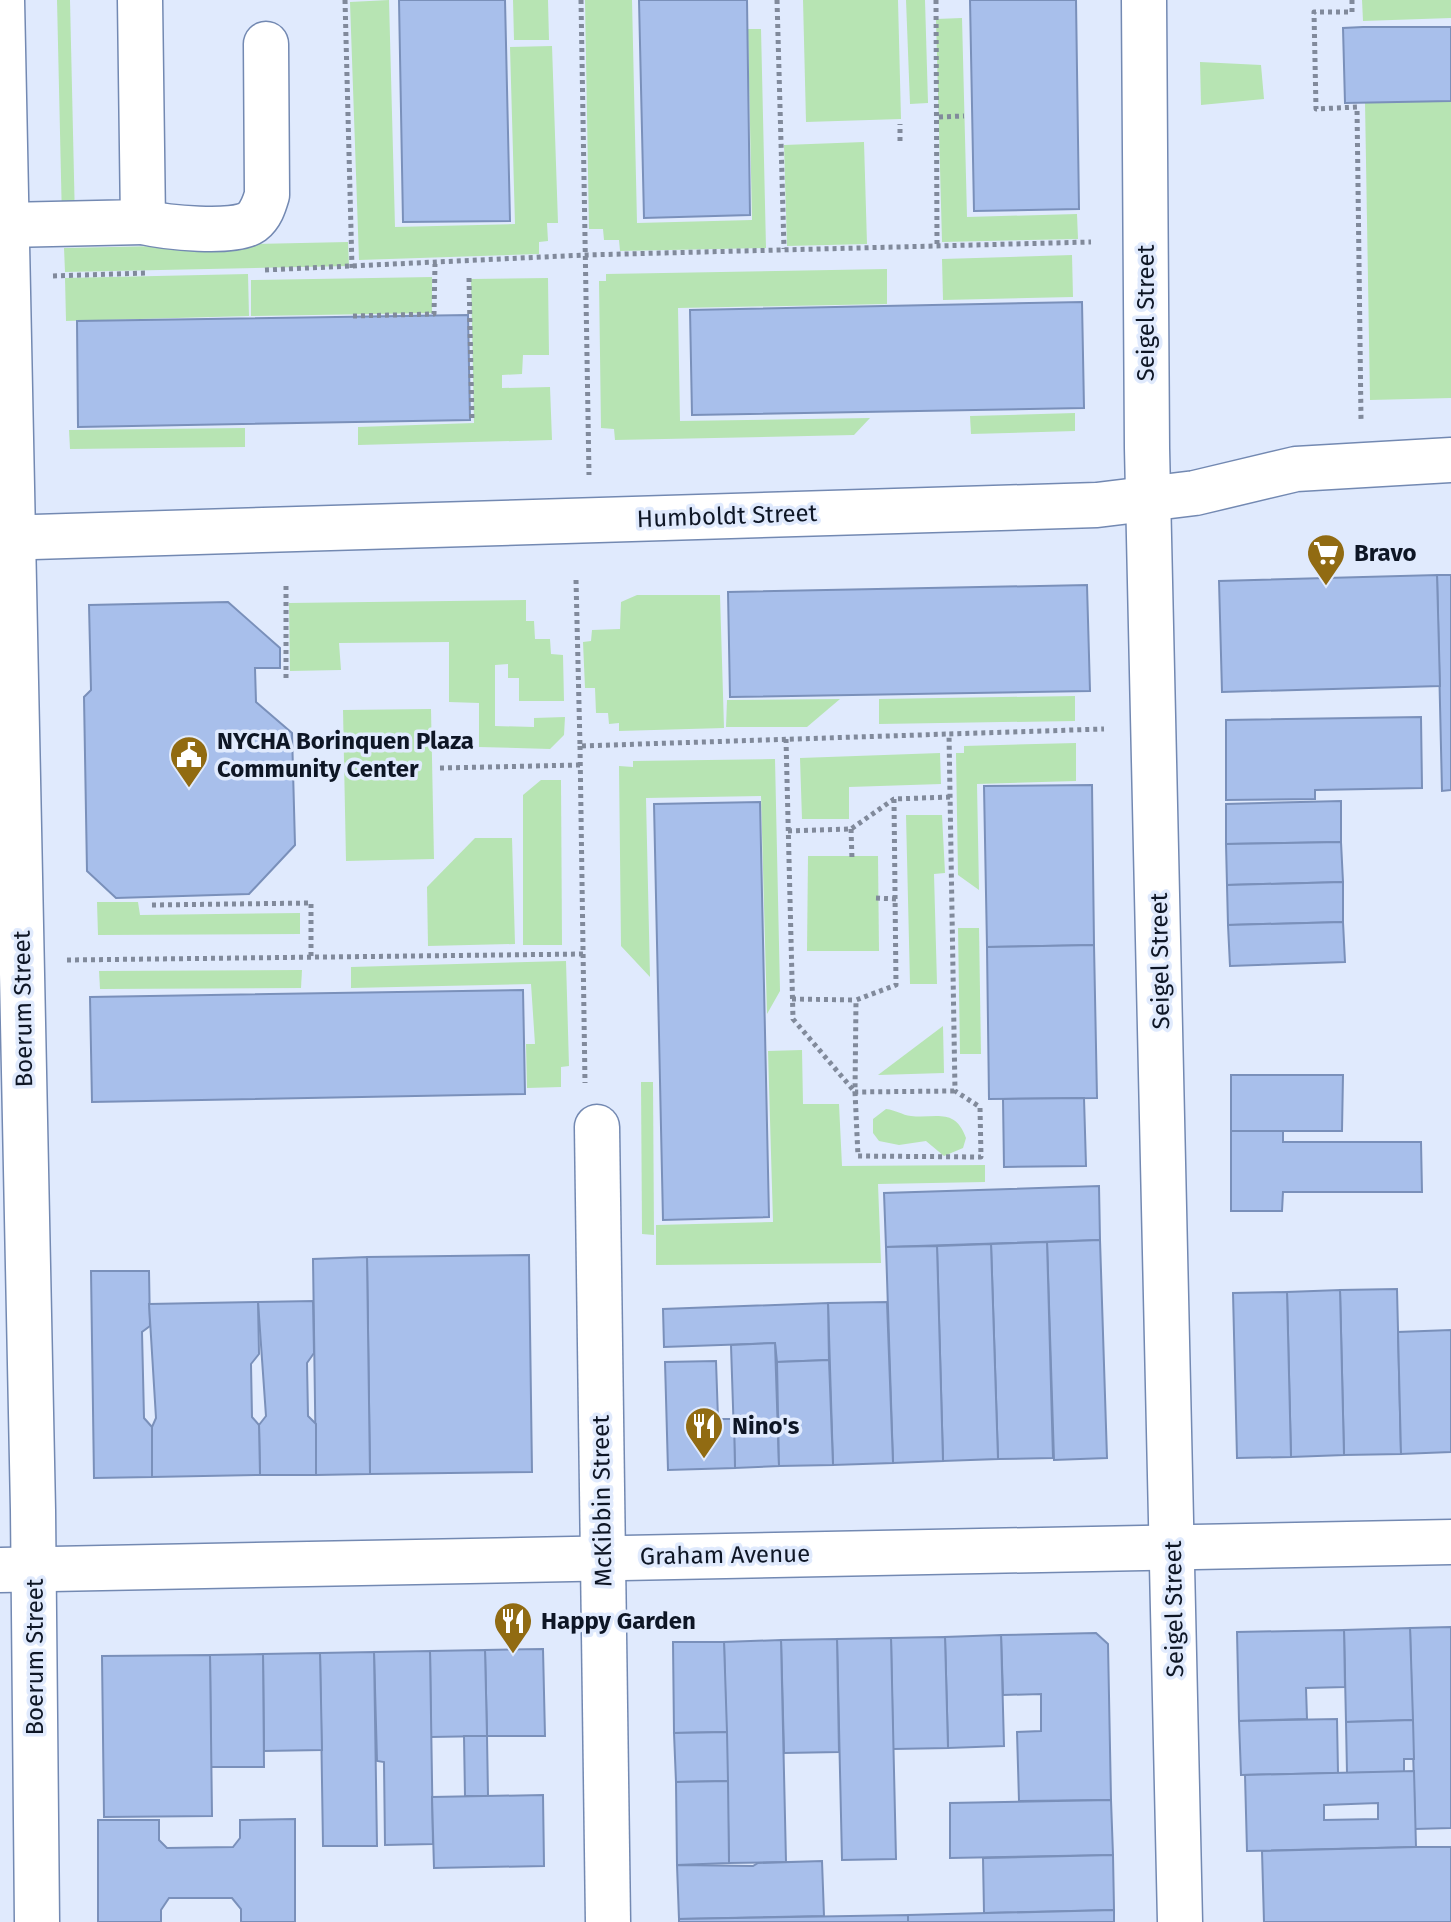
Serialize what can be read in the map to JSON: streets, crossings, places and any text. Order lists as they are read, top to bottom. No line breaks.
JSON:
{"streets":{"street":["Seigel Street","Humboldt Street","Boerum Street","McKibbin Street","Graham Avenue"]},"crossings":[["Seigel Street","Humboldt Street"],["Seigel Street","Graham Avenue"],["Humboldt Street","Boerum Street"],["Boerum Street","Graham Avenue"],["McKibbin Street","Graham Avenue"]],"places":{"supermarket":["Bravo"],"public building":["NYCHA Borinquen Plaza Community Center"],"restaurant":["Nino's","Happy Garden"]}}
